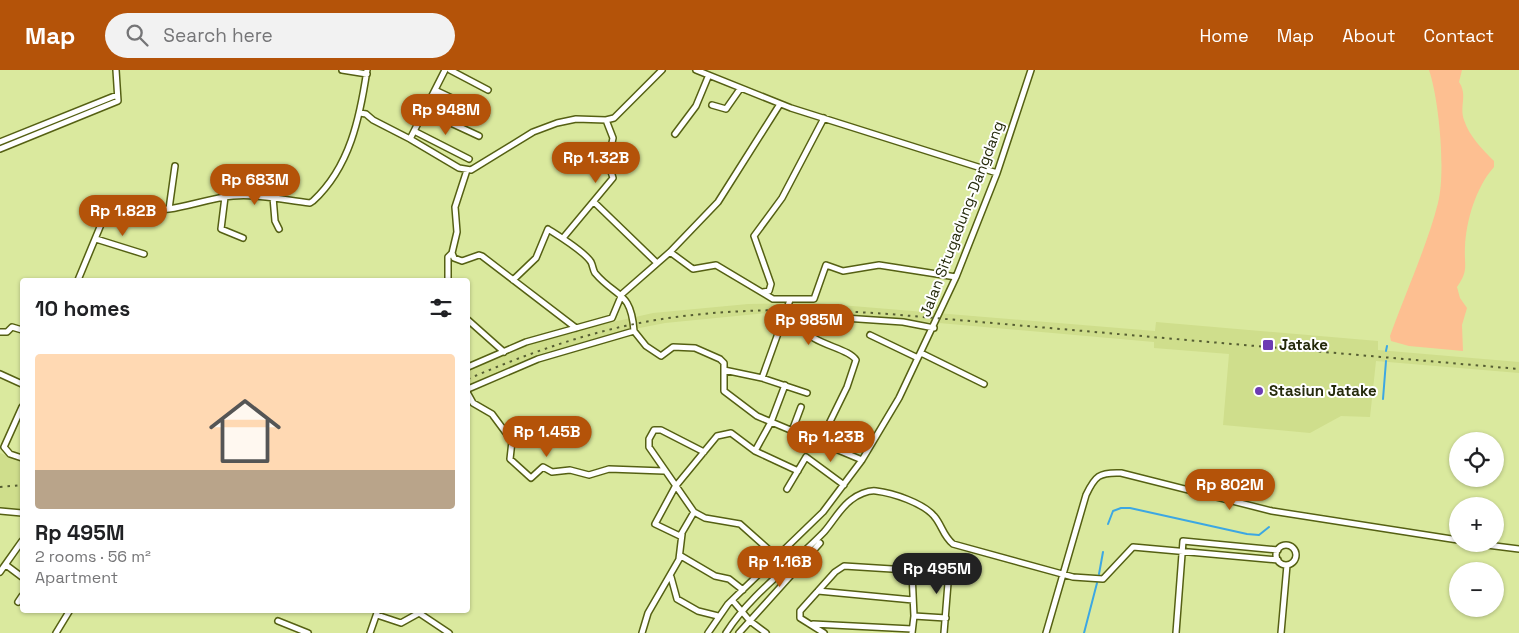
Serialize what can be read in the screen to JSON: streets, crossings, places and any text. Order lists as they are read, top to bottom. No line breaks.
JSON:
{"streets":{"street":["Jalan Situgadung-Dangdang"]},"places":{"transit":["Jatake"],"other":["Stasiun Jatake"]},"page":{"header":"Map","search":"Search here","nav":["Home","Map","About","Contact"],"price":["Rp 948M","Rp 1.32B","Rp 683M","Rp 1.82B","Rp 985M","Rp 1.45B","Rp 1.23B","Rp 802M","Rp 1.16B","Rp 495M"],"heading":"10 homes","list":[{"name":"Rp 495M","note":"2 rooms · 56 m² · Apartment"}],"map_buttons":["+","−"]}}
